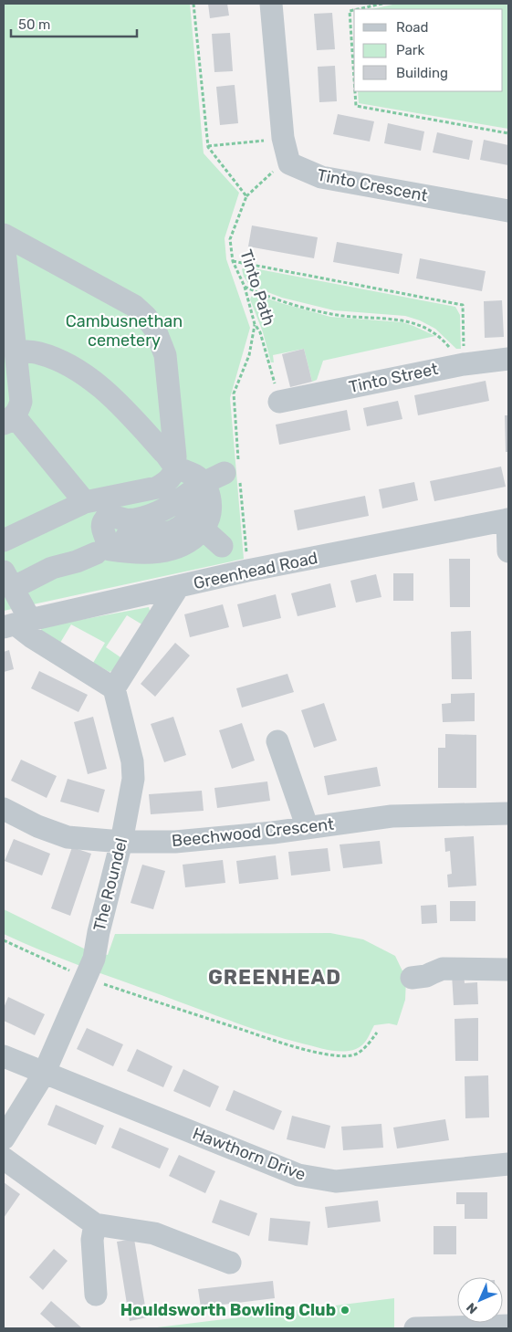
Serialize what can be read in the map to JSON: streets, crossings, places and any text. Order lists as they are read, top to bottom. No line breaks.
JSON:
{"streets":{"street":["Tinto Crescent","Tinto Street","Greenhead Road","Beechwood Crescent","The Roundel","Hawthorn Drive"],"path":["Tinto Path"]},"crossings":[["Tinto Path","Tinto Street"],["Beechwood Crescent","The Roundel"],["The Roundel","Hawthorn Drive"]],"districts":["GREENHEAD"],"parks":["Cambusnethan cemetery"],"places":["Houldsworth Bowling Club"],"legend":["Road","Park","Building"],"scale_bar":"50 m","north":"bottom left"}
